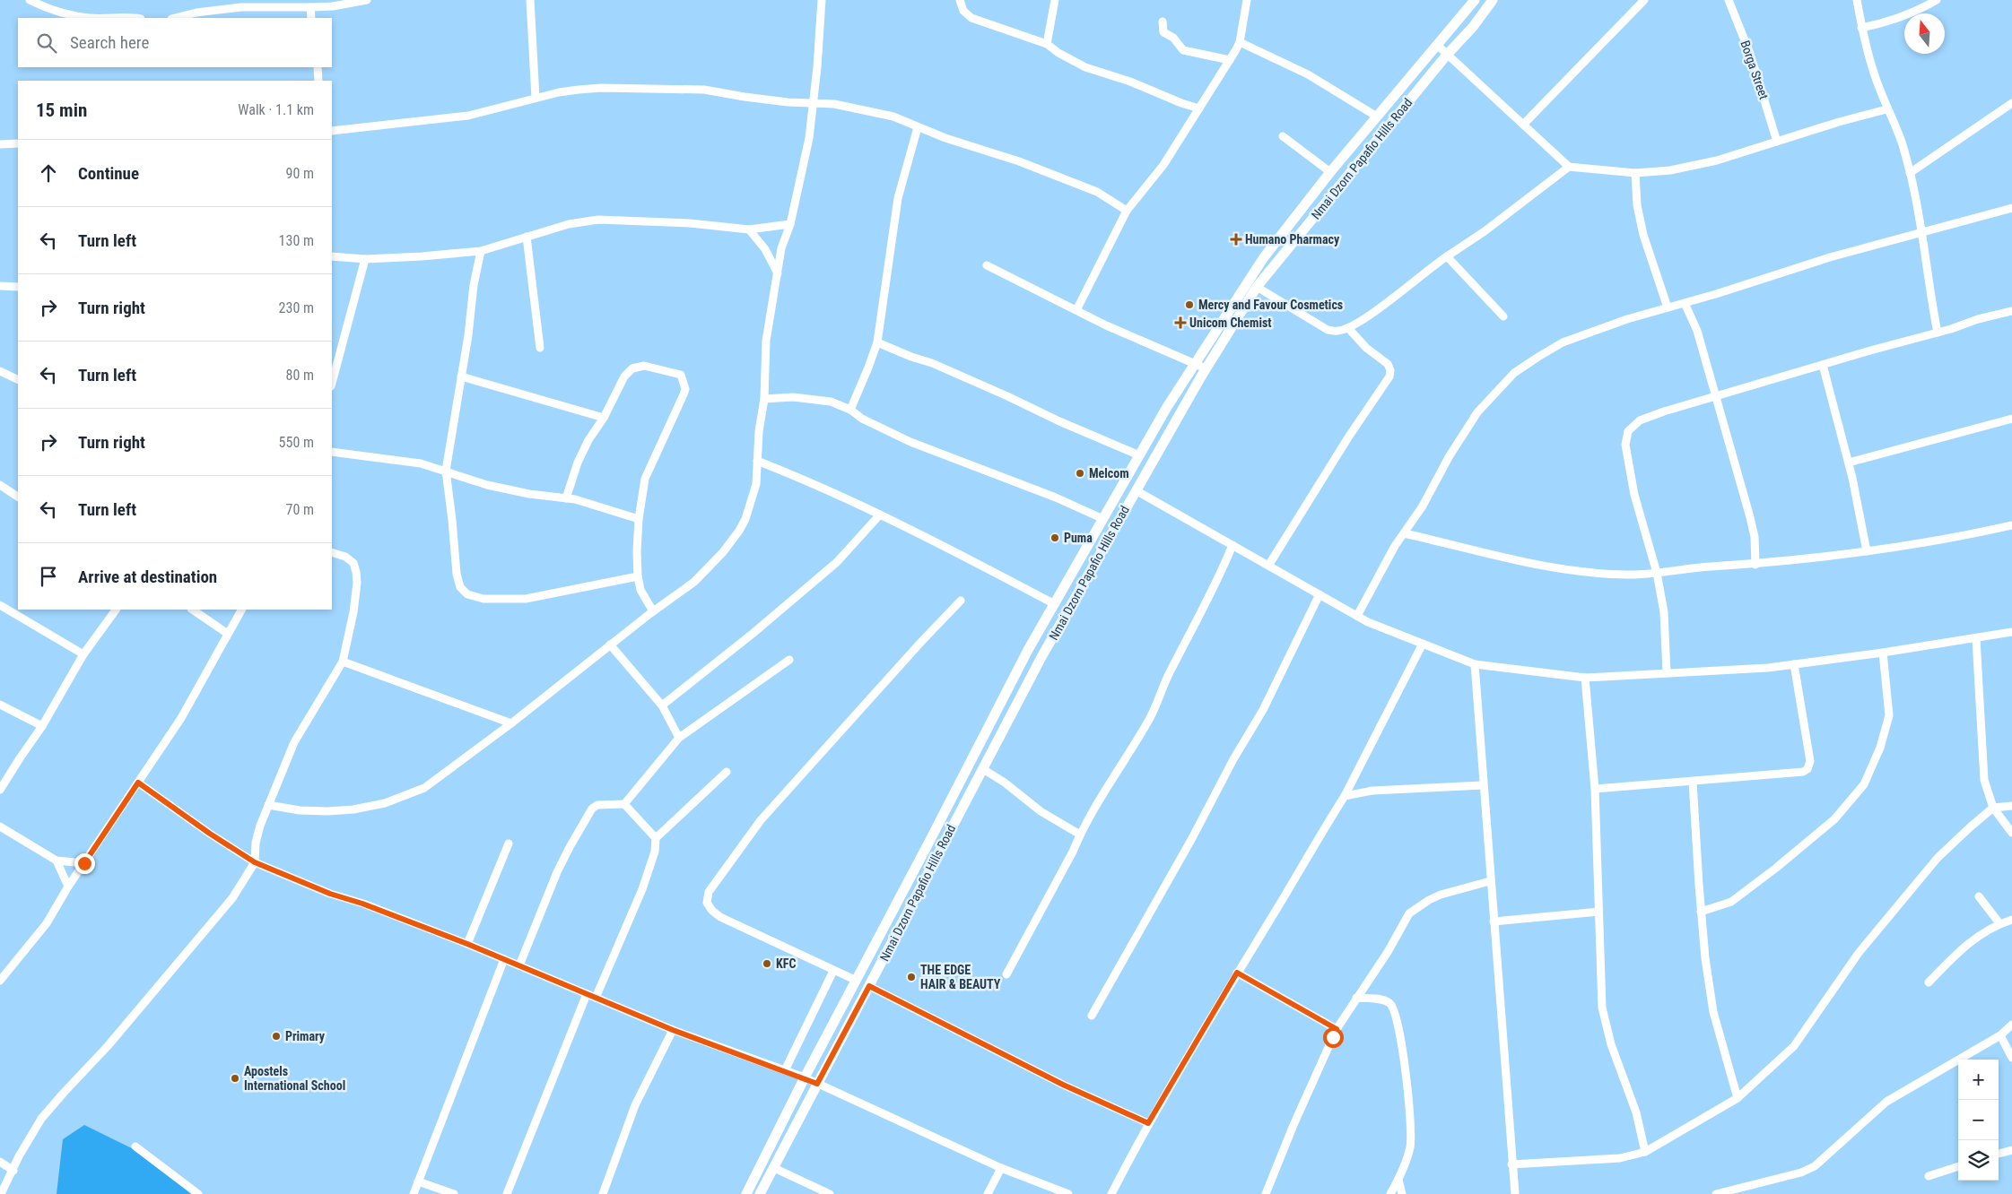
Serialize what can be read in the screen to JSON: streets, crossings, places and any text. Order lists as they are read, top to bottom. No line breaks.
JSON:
{"streets":{"street":["Borga Street","Nmai Dzorn Papafio Hills Road"]},"places":{"health":["Humano Pharmacy","Unicom Chemist"],"other":["Mercy and Favour Cosmetics","Melcom","Puma","KFC","THE EDGE HAIR & BEAUTY","Primary","Apostels International School"]},"north":"top","page":{"search":"Search here","heading":["15 min","Walk · 1.1 km"],"list":[["Continue","90 m"],["Turn left","130 m"],["Turn right","230 m"],["Turn left","80 m"],["Turn right","550 m"],["Turn left","70 m"],"Arrive at destination"],"map_buttons":["+","−"]}}
